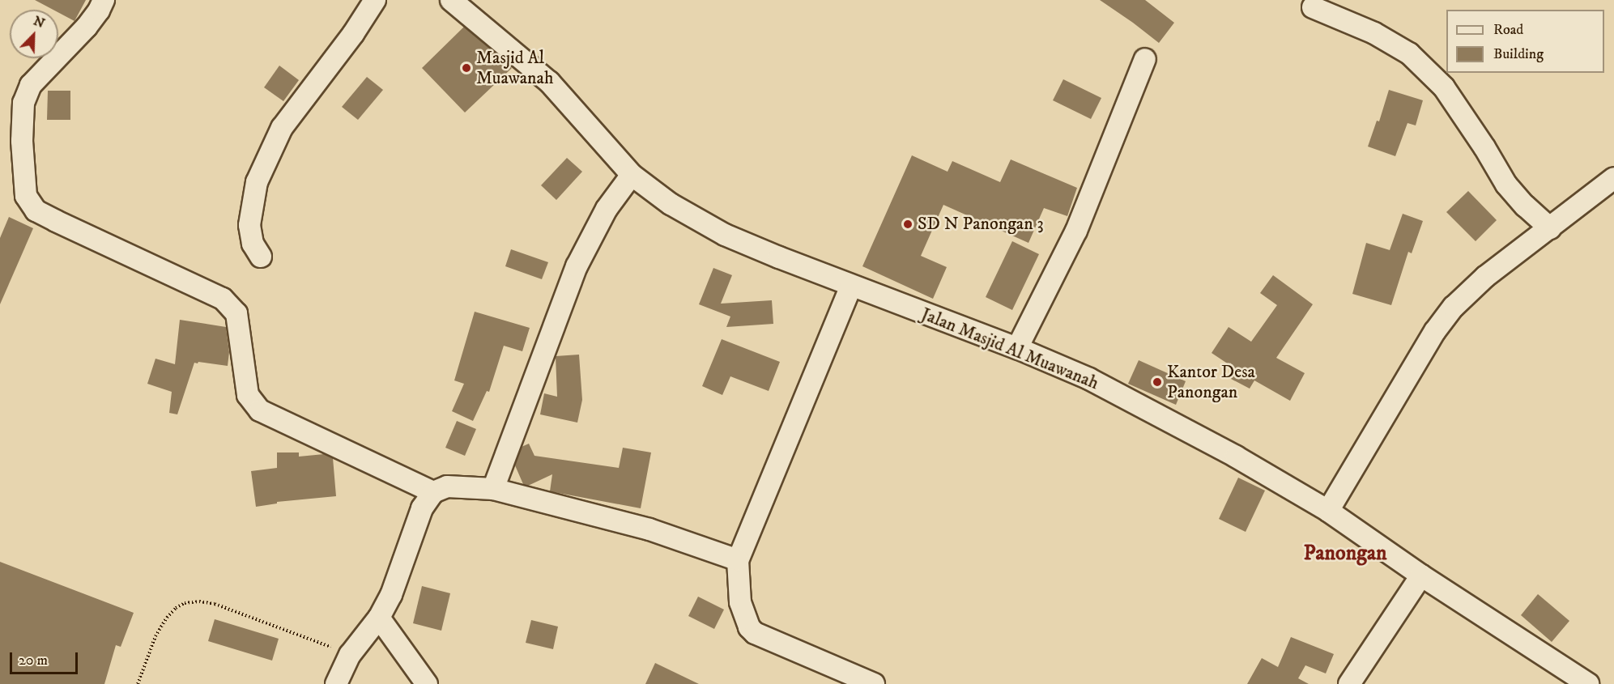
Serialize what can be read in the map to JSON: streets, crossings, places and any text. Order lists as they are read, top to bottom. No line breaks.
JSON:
{"streets":{"street":["Jalan Masjid Al Muawanah"]},"districts":["Panongan"],"places":["Masjid Al Muawanah","SD N Panongan 3","Kantor Desa Panongan"],"legend":["Road","Building"],"scale_bar":"20 m","north":"top right"}
